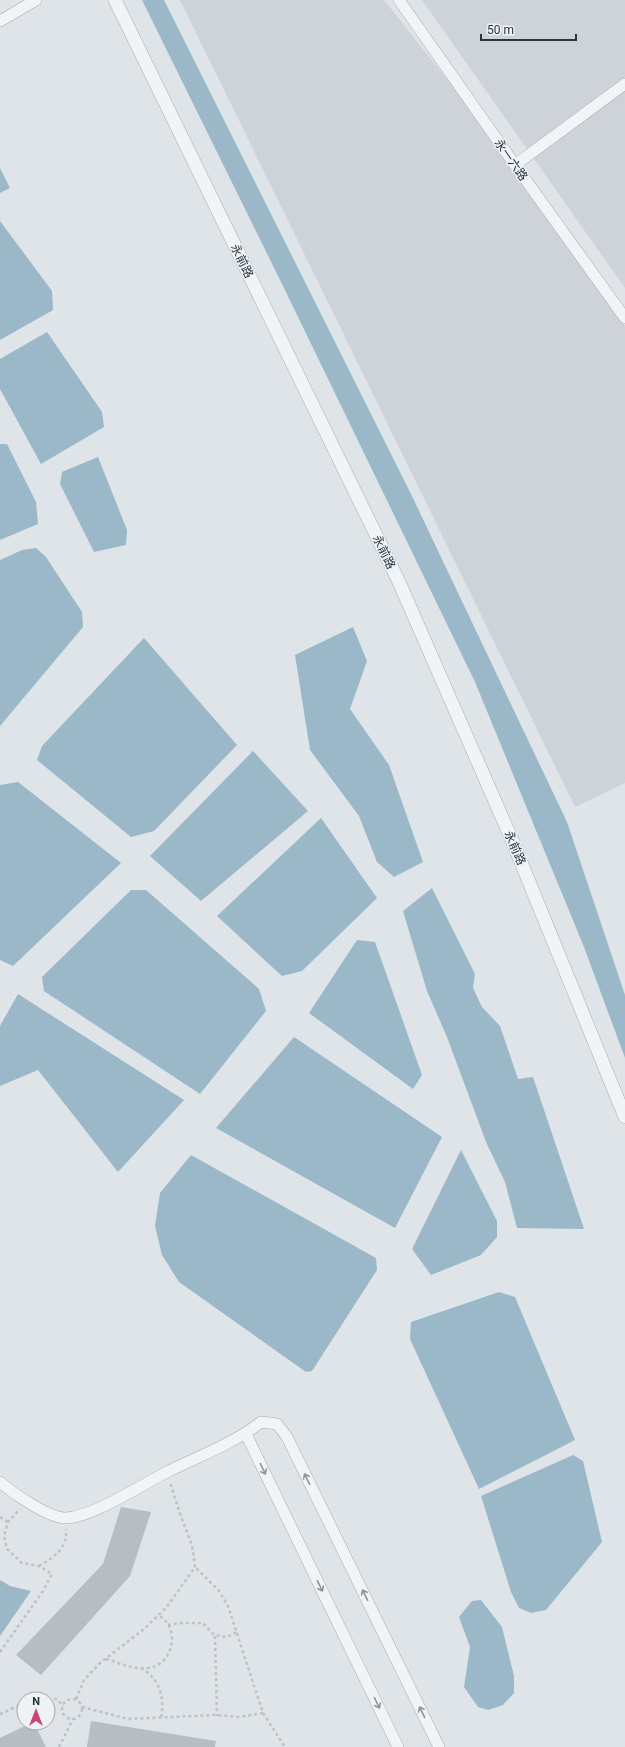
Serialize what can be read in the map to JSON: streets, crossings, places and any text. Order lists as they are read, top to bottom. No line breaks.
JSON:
{"streets":{"street":["永一六路","永前路"]},"scale_bar":"50 m","north":"top"}
